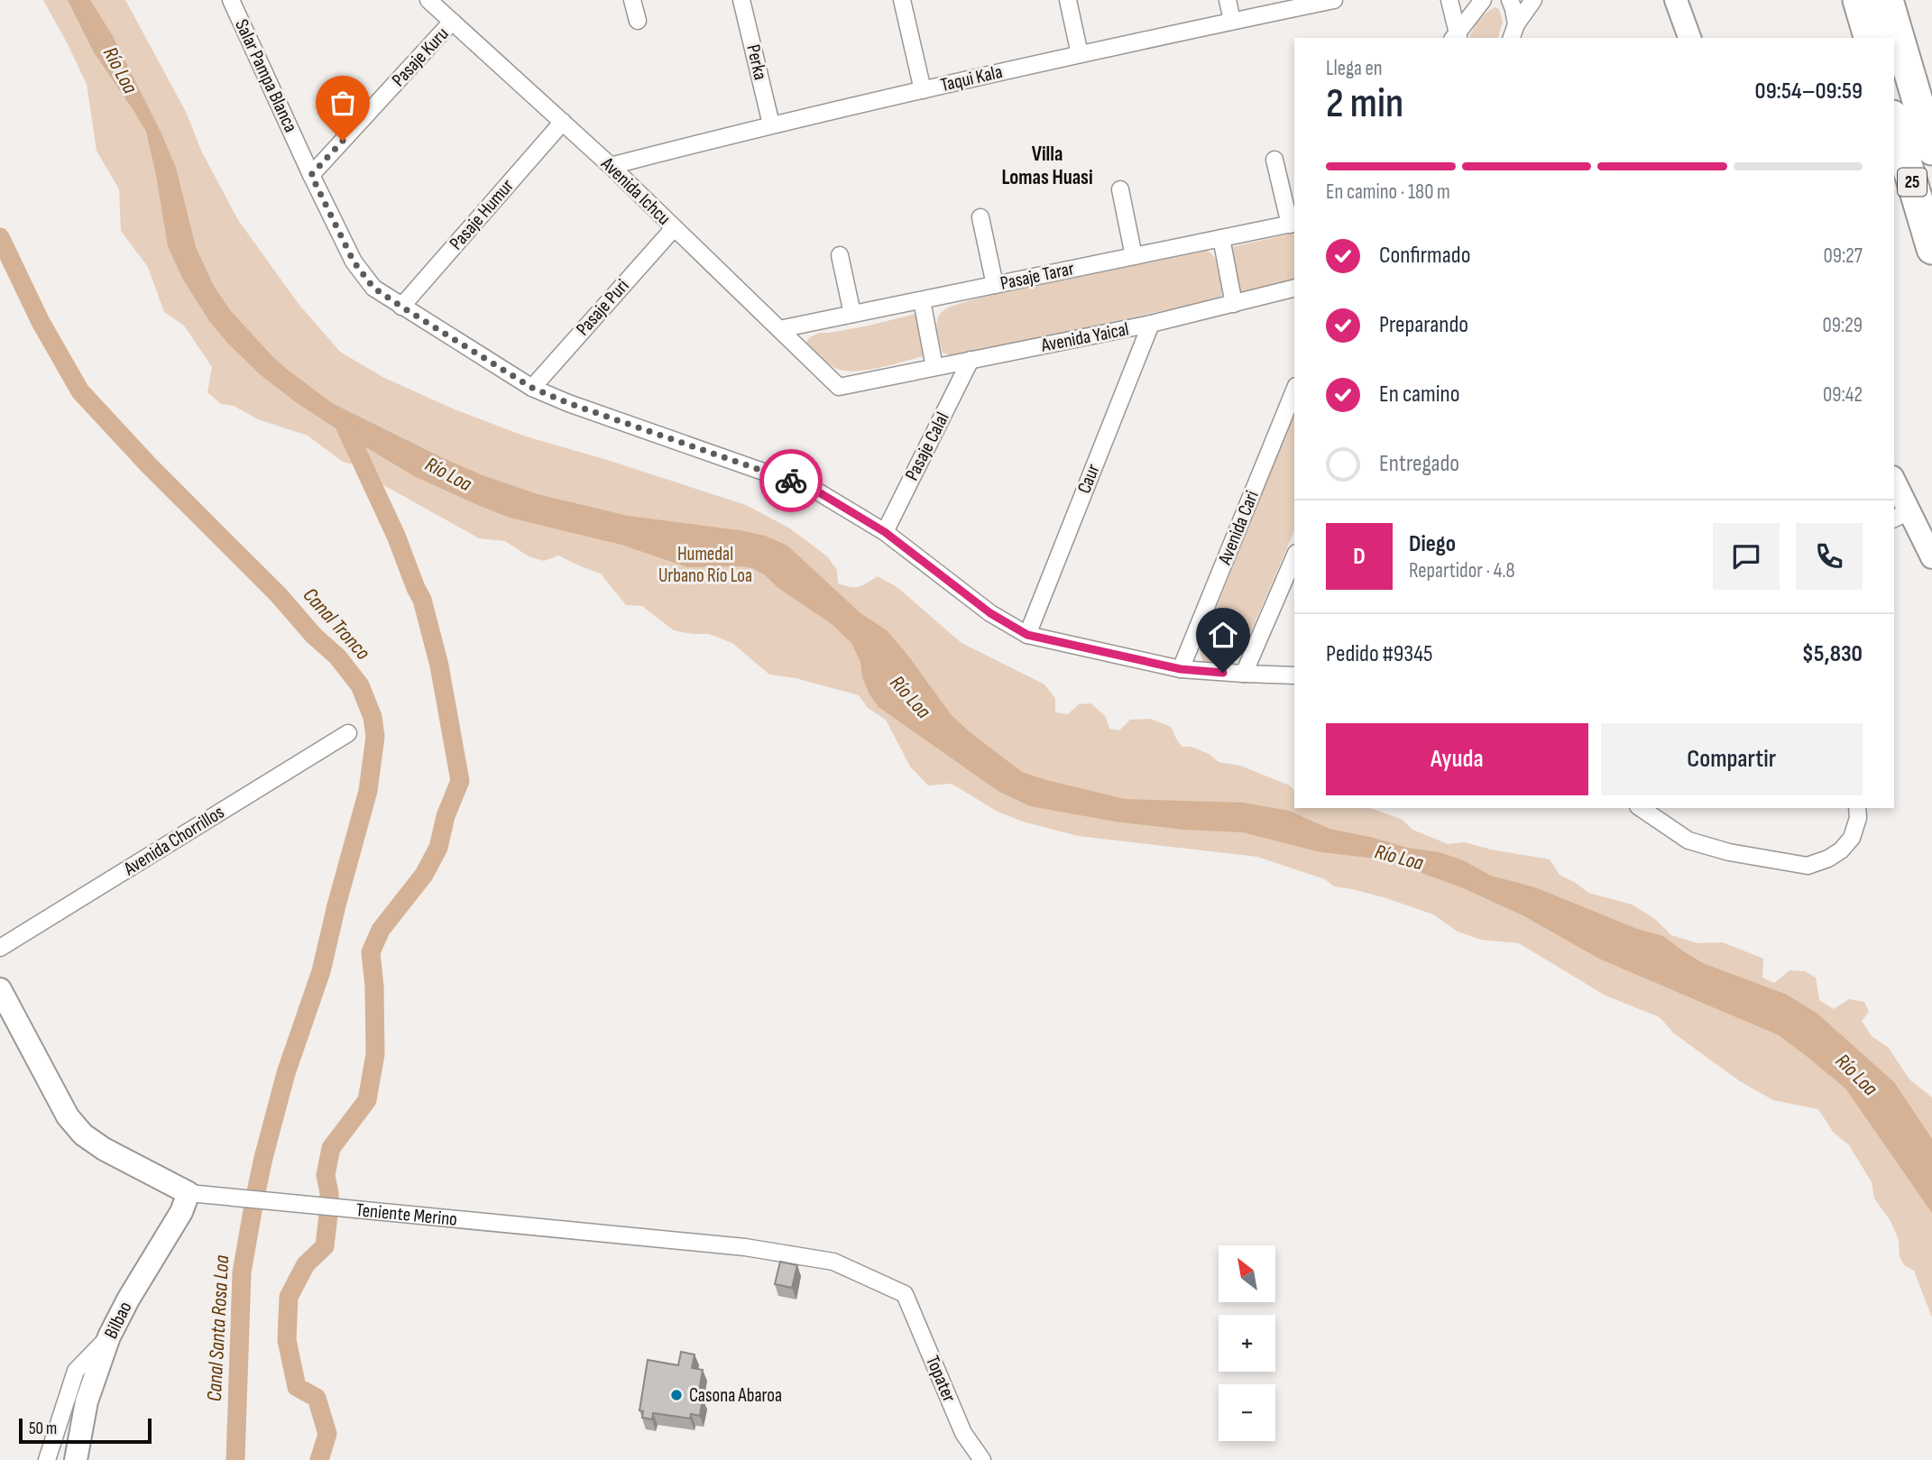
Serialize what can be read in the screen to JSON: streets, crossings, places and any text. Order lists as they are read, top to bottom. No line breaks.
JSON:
{"streets":{"highway":["25"],"street":["Pasaje Kuru","Perka","Salar Pampa Blanca","Taqui Kala","Avenida Ichcu","Pasaje Humur","Pasaje Tarar","Pasaje Puri","Avenida Yaical","Pasaje Calal","Caur","Avenida Cari","Avenida Chorrillos","Teniente Merino","Bilbao","Topater"]},"crossings":[["Pasaje Kuru","Salar Pampa Blanca"],["Pasaje Kuru","Avenida Ichcu"],["Perka","Taqui Kala"],["Salar Pampa Blanca","Pasaje Humur"],["Salar Pampa Blanca","Pasaje Puri"],["Salar Pampa Blanca","Pasaje Calal"],["Salar Pampa Blanca","Caur"],["Salar Pampa Blanca","Avenida Cari"],["Taqui Kala","Avenida Ichcu"],["Avenida Ichcu","Pasaje Humur"],["Avenida Ichcu","Pasaje Tarar"],["Avenida Ichcu","Pasaje Puri"],["Avenida Ichcu","Avenida Yaical"],["Avenida Yaical","Pasaje Calal"],["Avenida Yaical","Caur"],["Teniente Merino","Bilbao"],["Teniente Merino","Topater"]],"districts":["Villa Lomas Huasi"],"water":["Río Loa","Canal Tronco","Canal Santa Rosa Loa"],"parks":["Humedal Urbano Río Loa"],"places":["Casona Abaroa"],"scale_bar":"50 m","north":"top left","page":{"heading":["2 min","Llega en","09:54–09:59"],"panel":["Diego","Repartidor · 4.8","Pedido #9345","$5,830"],"bar":"En camino · 180 m","list":[["Confirmado","09:27"],["Preparando","09:29"],["En camino","09:42"],"Entregado"],"round":"D","buttons":["Ayuda","Compartir"],"map_buttons":["+","−"],"scale":"50 m"}}
